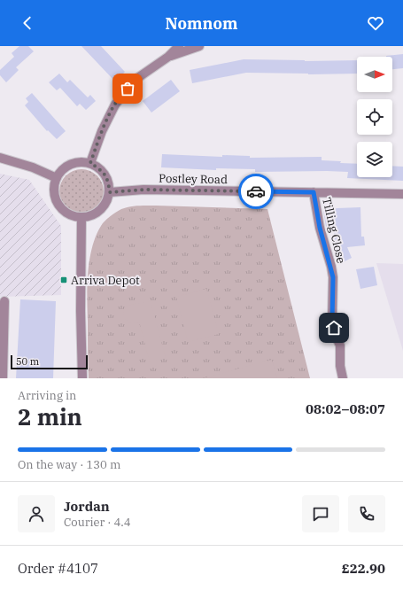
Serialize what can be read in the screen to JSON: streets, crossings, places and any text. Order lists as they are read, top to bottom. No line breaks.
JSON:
{"streets":{"street":["Postley Road","Tilling Close"]},"crossings":[["Postley Road","Tilling Close"]],"places":{"transit":["Arriva Depot"]},"scale_bar":"50 m","north":"right","page":{"header":"Nomnom","scale":"50 m","heading":["2 min","Arriving in","08:02–08:07"],"panel":["Jordan","Courier · 4.4","Order #4107","£22.90"],"bar":"On the way · 130 m"}}
